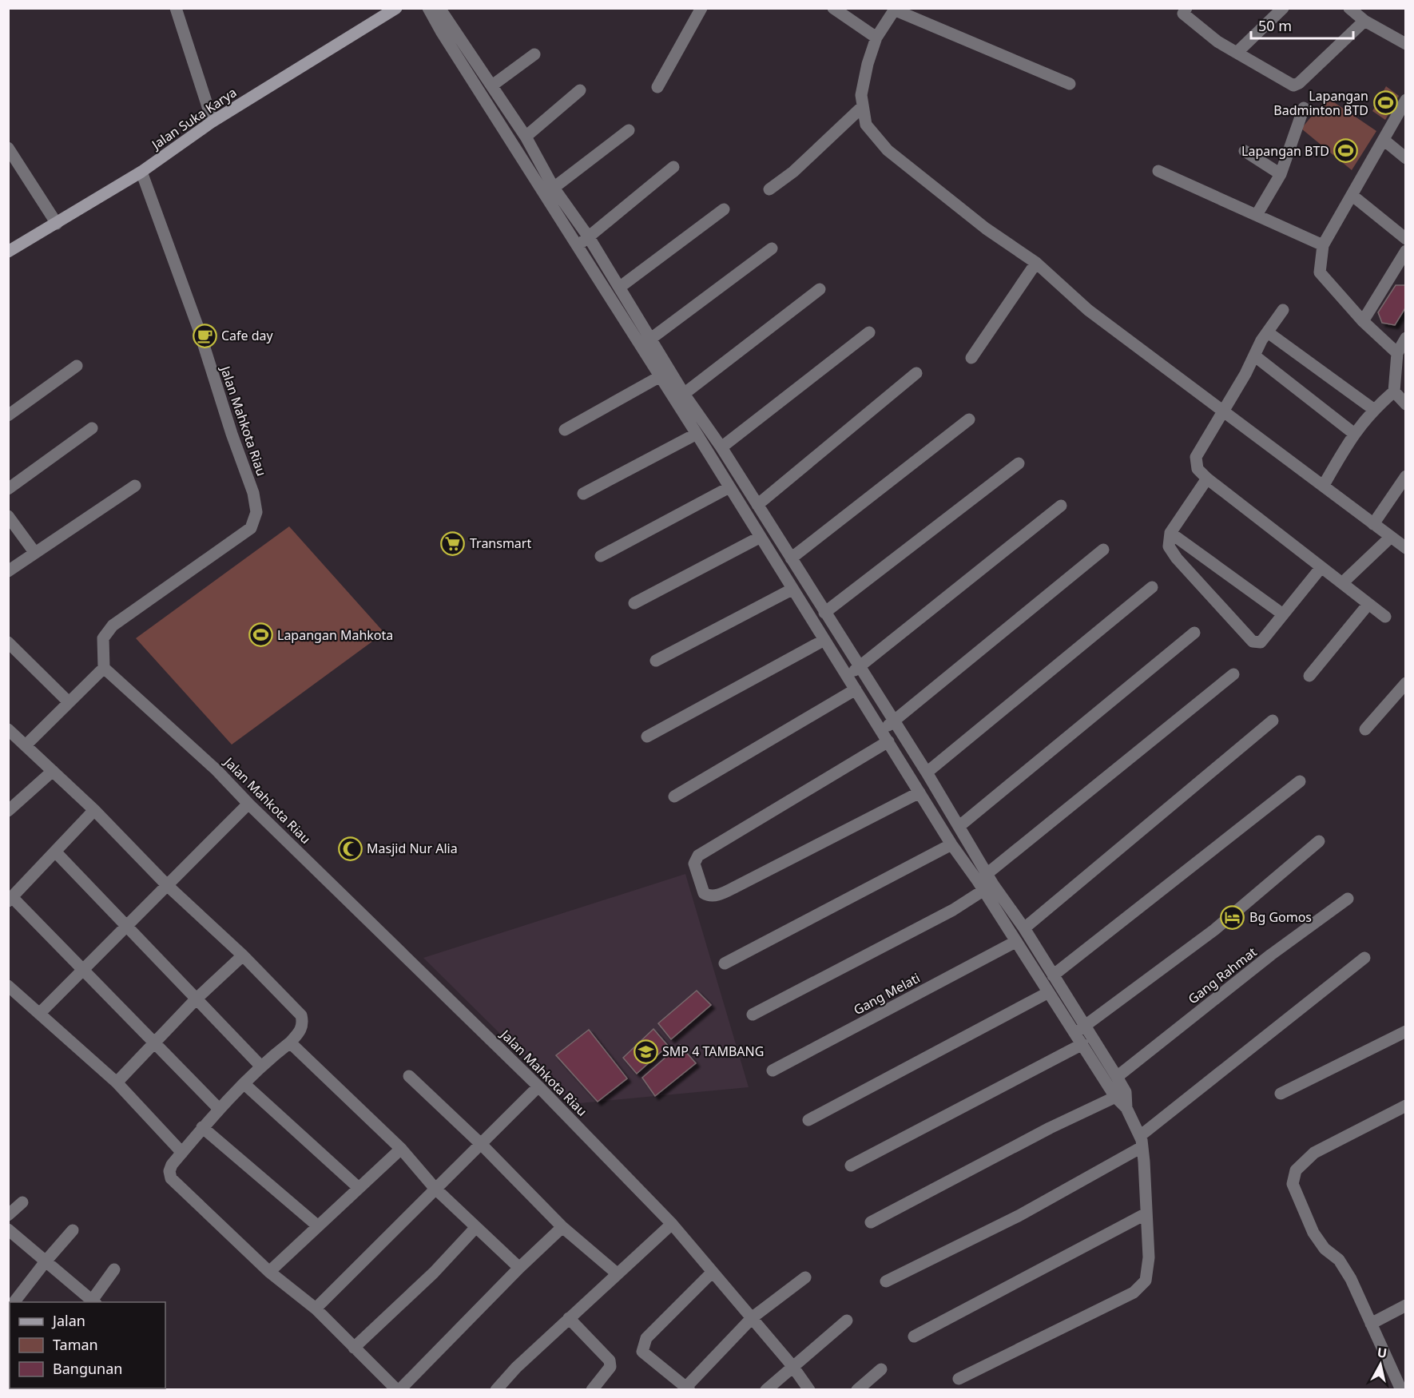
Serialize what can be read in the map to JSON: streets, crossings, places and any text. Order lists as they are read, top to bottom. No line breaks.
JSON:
{"streets":{"main road":["Jalan Suka Karya"],"street":["Jalan Mahkota Riau","Gang Rahmat","Gang Melati"]},"crossings":[["Jalan Suka Karya","Jalan Mahkota Riau"]],"places":{"sports":["Lapangan Badminton BTD","Lapangan BTD","Lapangan Mahkota"],"cafe":["Cafe day"],"supermarket":["Transmart"],"mosque":["Masjid Nur Alia"],"hotel":["Bg Gomos"],"school or university":["SMP 4 TAMBANG"]},"legend":["Jalan","Taman","Bangunan"],"scale_bar":"50 m","north":"top"}
